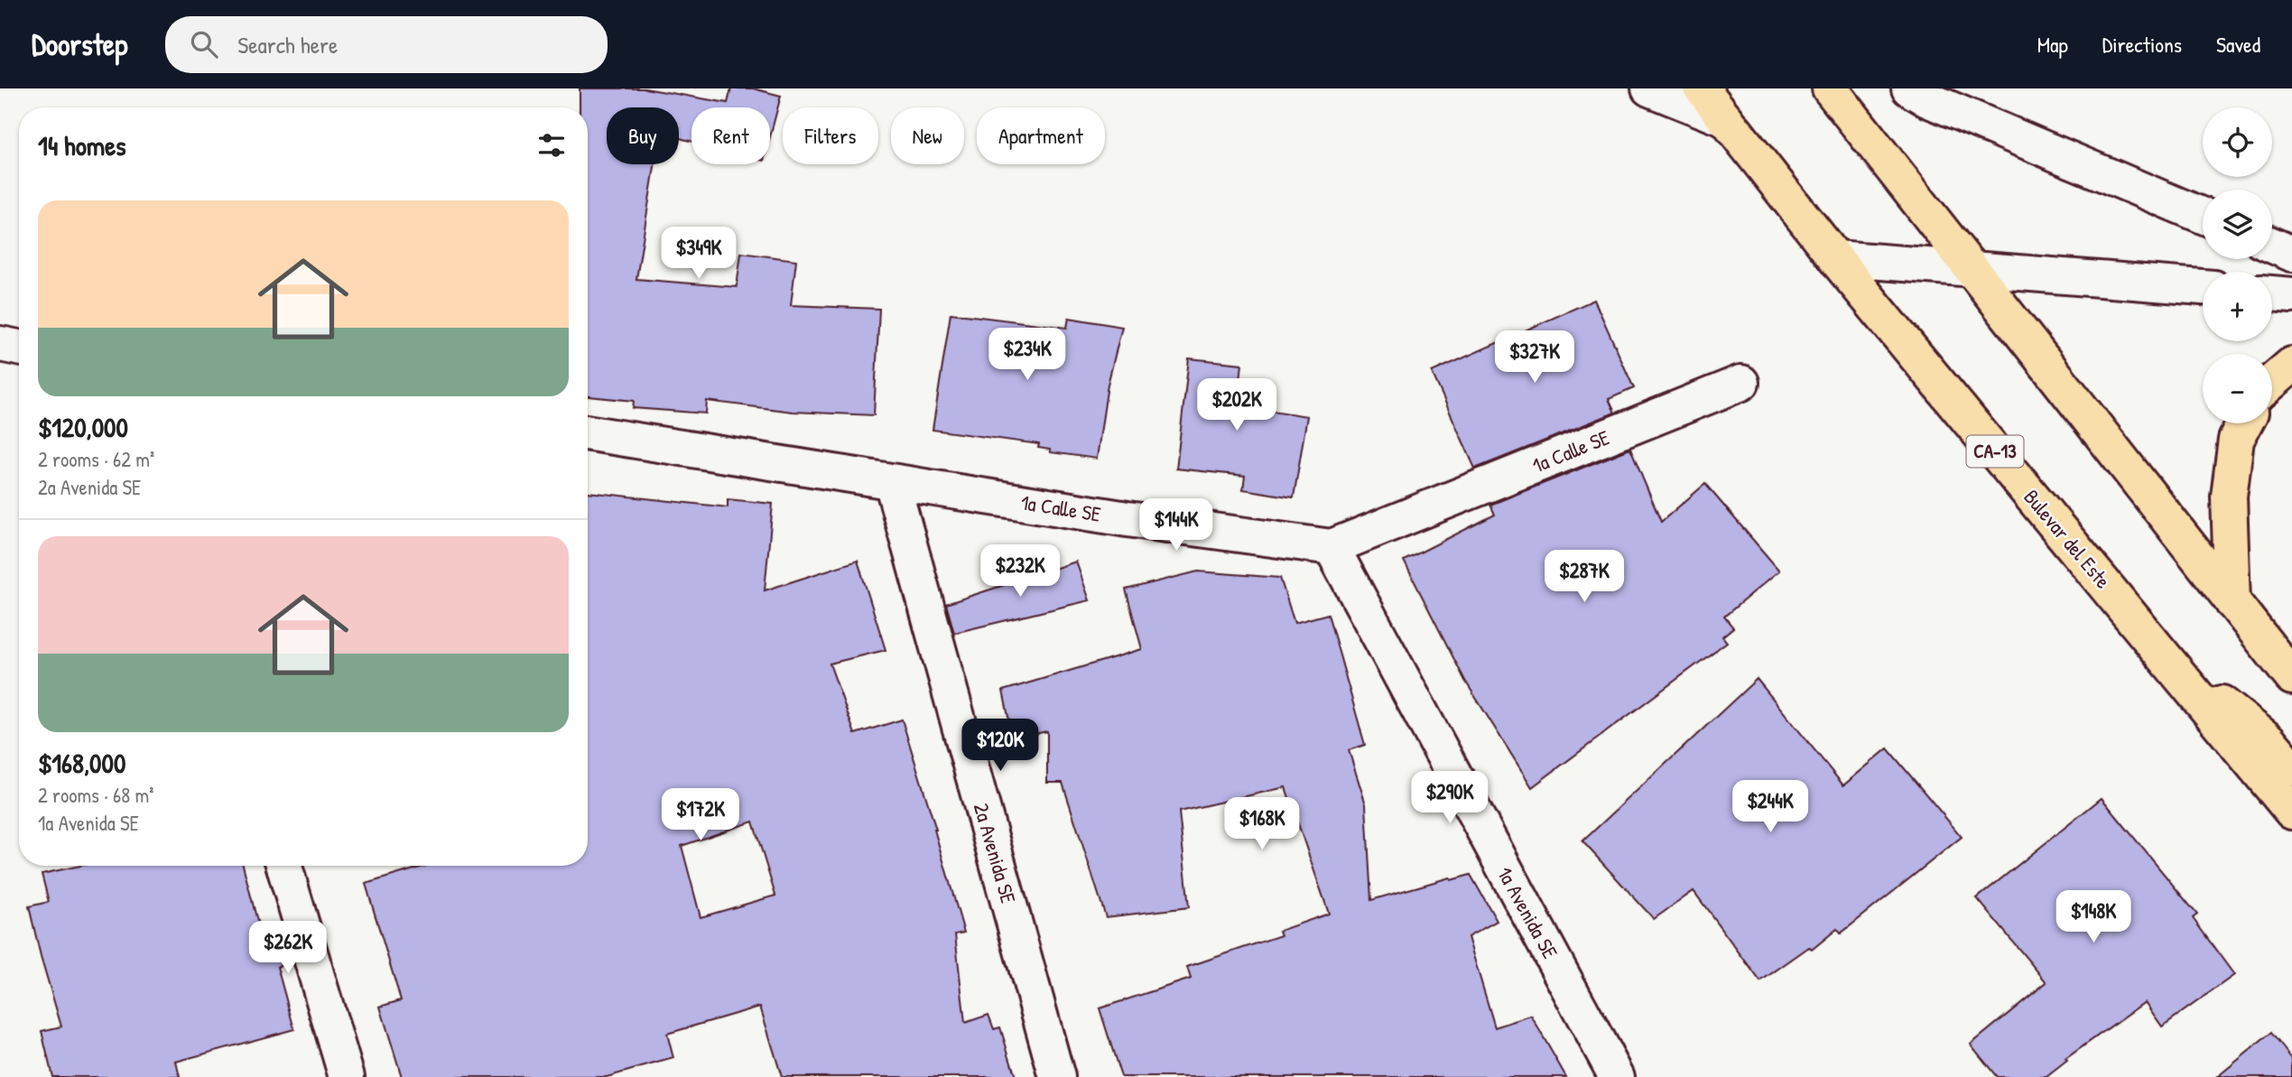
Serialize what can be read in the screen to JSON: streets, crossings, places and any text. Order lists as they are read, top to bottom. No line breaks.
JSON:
{"streets":{"highway":["CA-13","Bulevar del Este"],"street":["1a Calle SE","2a Avenida SE","1a Avenida SE"]},"crossings":[["1a Calle SE","2a Avenida SE"],["1a Calle SE","1a Avenida SE"]],"page":{"header":"Doorstep","search":"Search here","nav":["Map","Directions","Saved"],"map_buttons":["+","−"],"chip":["Buy","Rent","Filters","New","Apartment"],"heading":"14 homes","list":[{"name":"$120,000","note":"2 rooms · 62 m² · 2a Avenida SE"},{"name":"$168,000","note":"2 rooms · 68 m² · 1a Avenida SE"}],"price":["$349K","$234K","$327K","$202K","$144K","$232K","$287K","$120K","$290K","$244K","$172K","$168K","$148K","$262K"]}}
